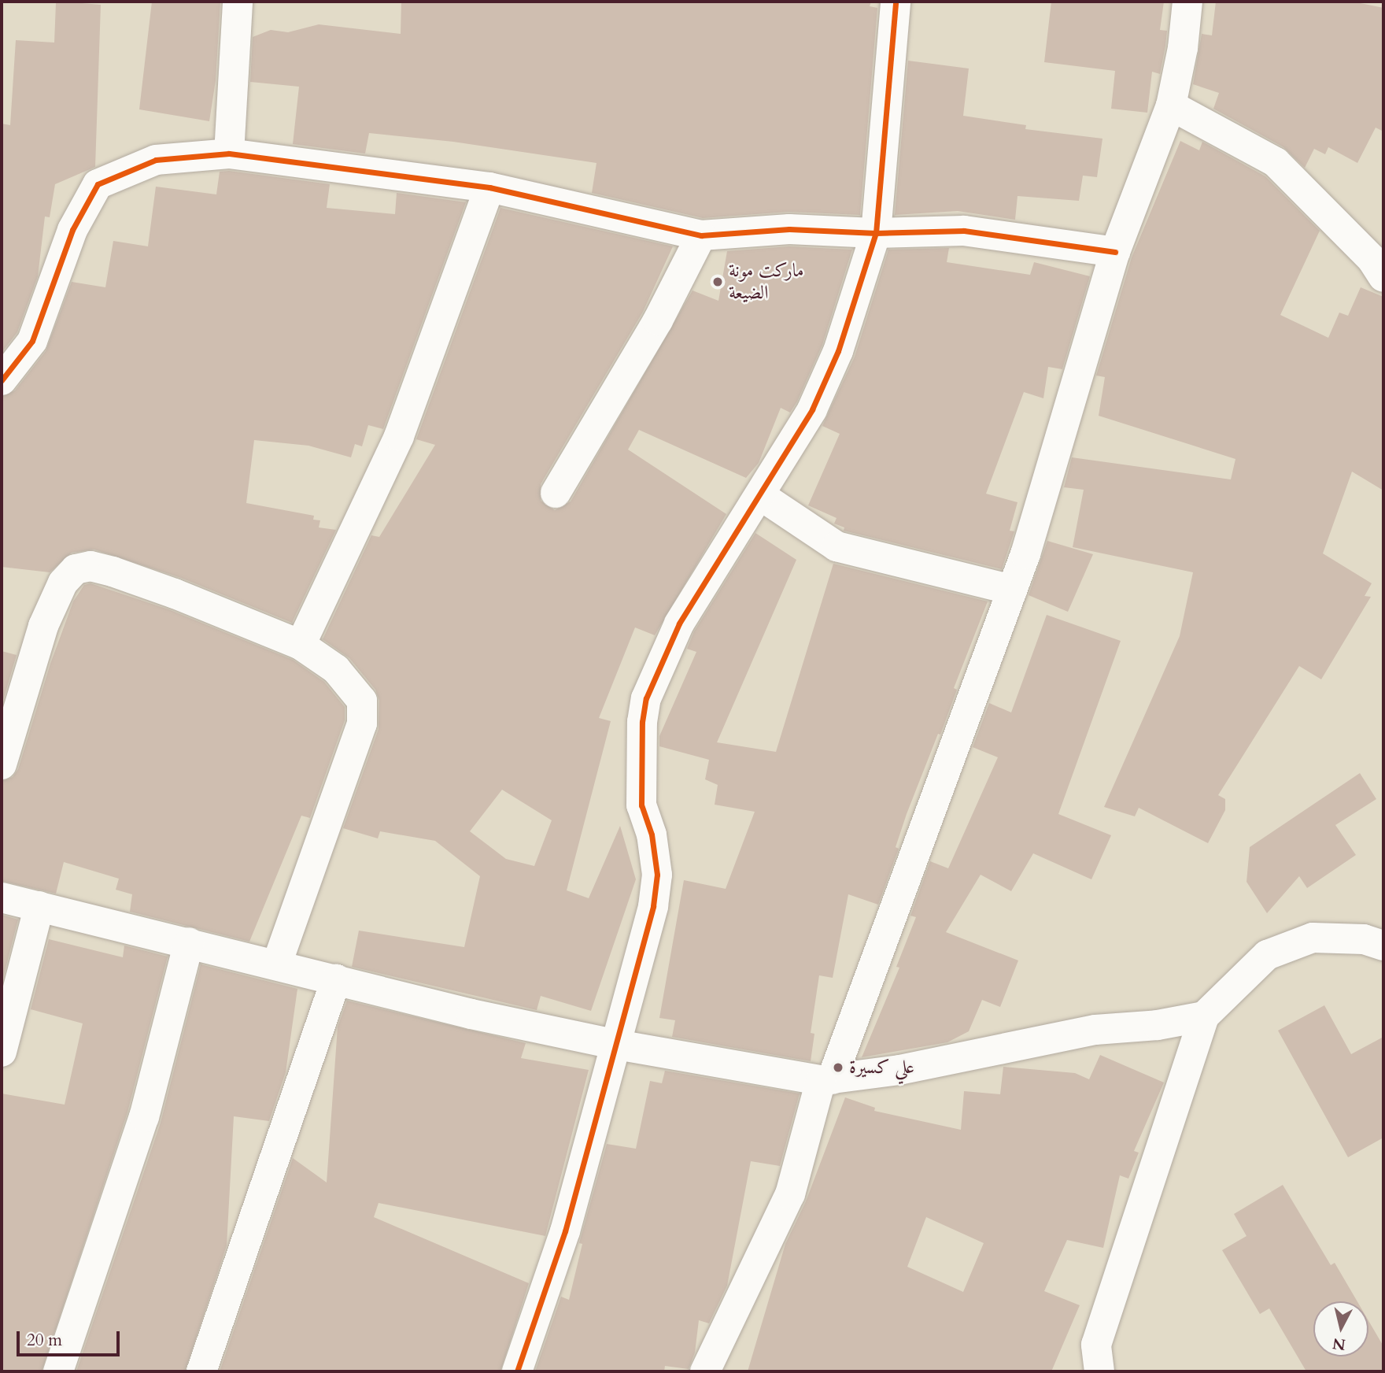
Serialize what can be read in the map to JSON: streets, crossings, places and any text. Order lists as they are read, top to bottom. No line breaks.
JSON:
{"places":["ماركت مونة الضيعة","علي كسيرة"],"scale_bar":"20 m","north":"bottom"}
